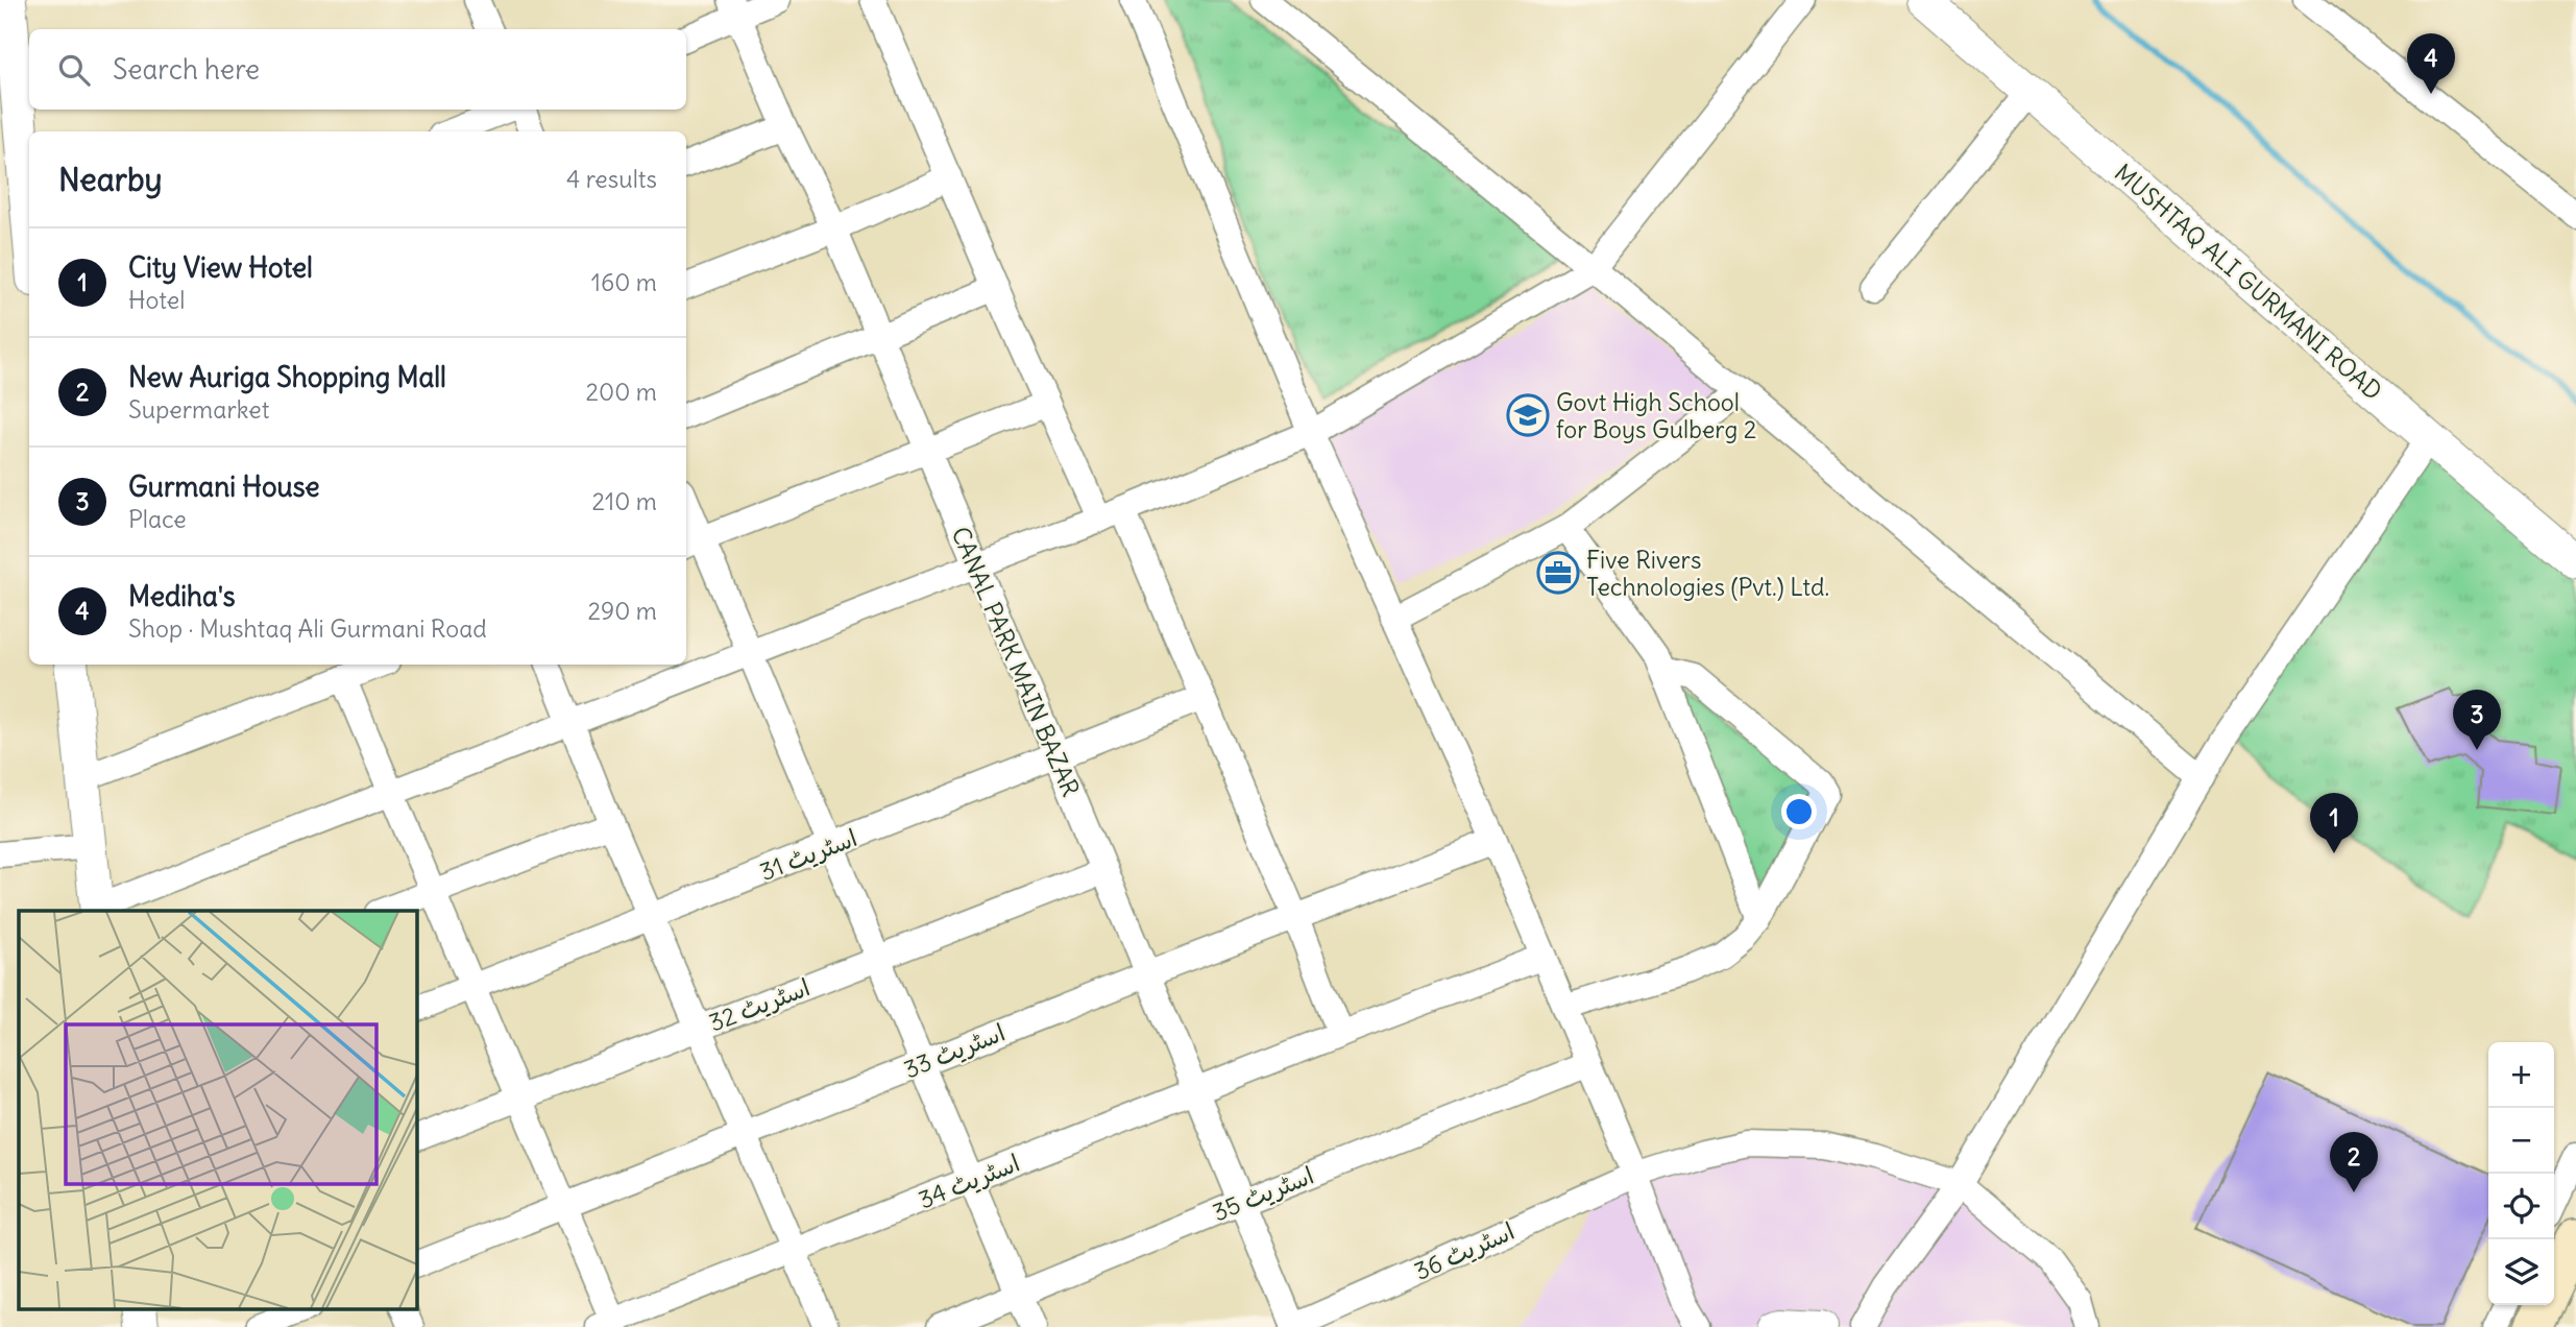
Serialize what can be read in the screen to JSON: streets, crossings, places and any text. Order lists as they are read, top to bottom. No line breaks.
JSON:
{"streets":{"street":["MUSHTAQ ALI GURMANI ROAD","CANAL PARK MAIN BAZAR","اسٹریٹ 31","اسٹریٹ 32","اسٹریٹ 33","اسٹریٹ 34","اسٹریٹ 35","اسٹریٹ 36"]},"crossings":[["CANAL PARK MAIN BAZAR","اسٹریٹ 31"],["CANAL PARK MAIN BAZAR","اسٹریٹ 32"],["CANAL PARK MAIN BAZAR","اسٹریٹ 33"],["CANAL PARK MAIN BAZAR","اسٹریٹ 34"],["CANAL PARK MAIN BAZAR","اسٹریٹ 35"],["CANAL PARK MAIN BAZAR","اسٹریٹ 36"]],"places":{"school or university":["Govt High School for Boys Gulberg 2"],"office":["Five Rivers Technologies (Pvt.) Ltd."]},"page":{"search":"Search here","pins":["4","3","1","2"],"heading":["Nearby","4 results"],"list":[{"mark":"1","name":"City View Hotel","note":"Hotel","value":"160 m"},{"mark":"2","name":"New Auriga Shopping Mall","note":"Supermarket","value":"200 m"},{"mark":"3","name":"Gurmani House","note":"Place","value":"210 m"},{"mark":"4","name":"Mediha's","note":"Shop · Mushtaq Ali Gurmani Road","value":"290 m"}],"map_buttons":["+","−"]}}
